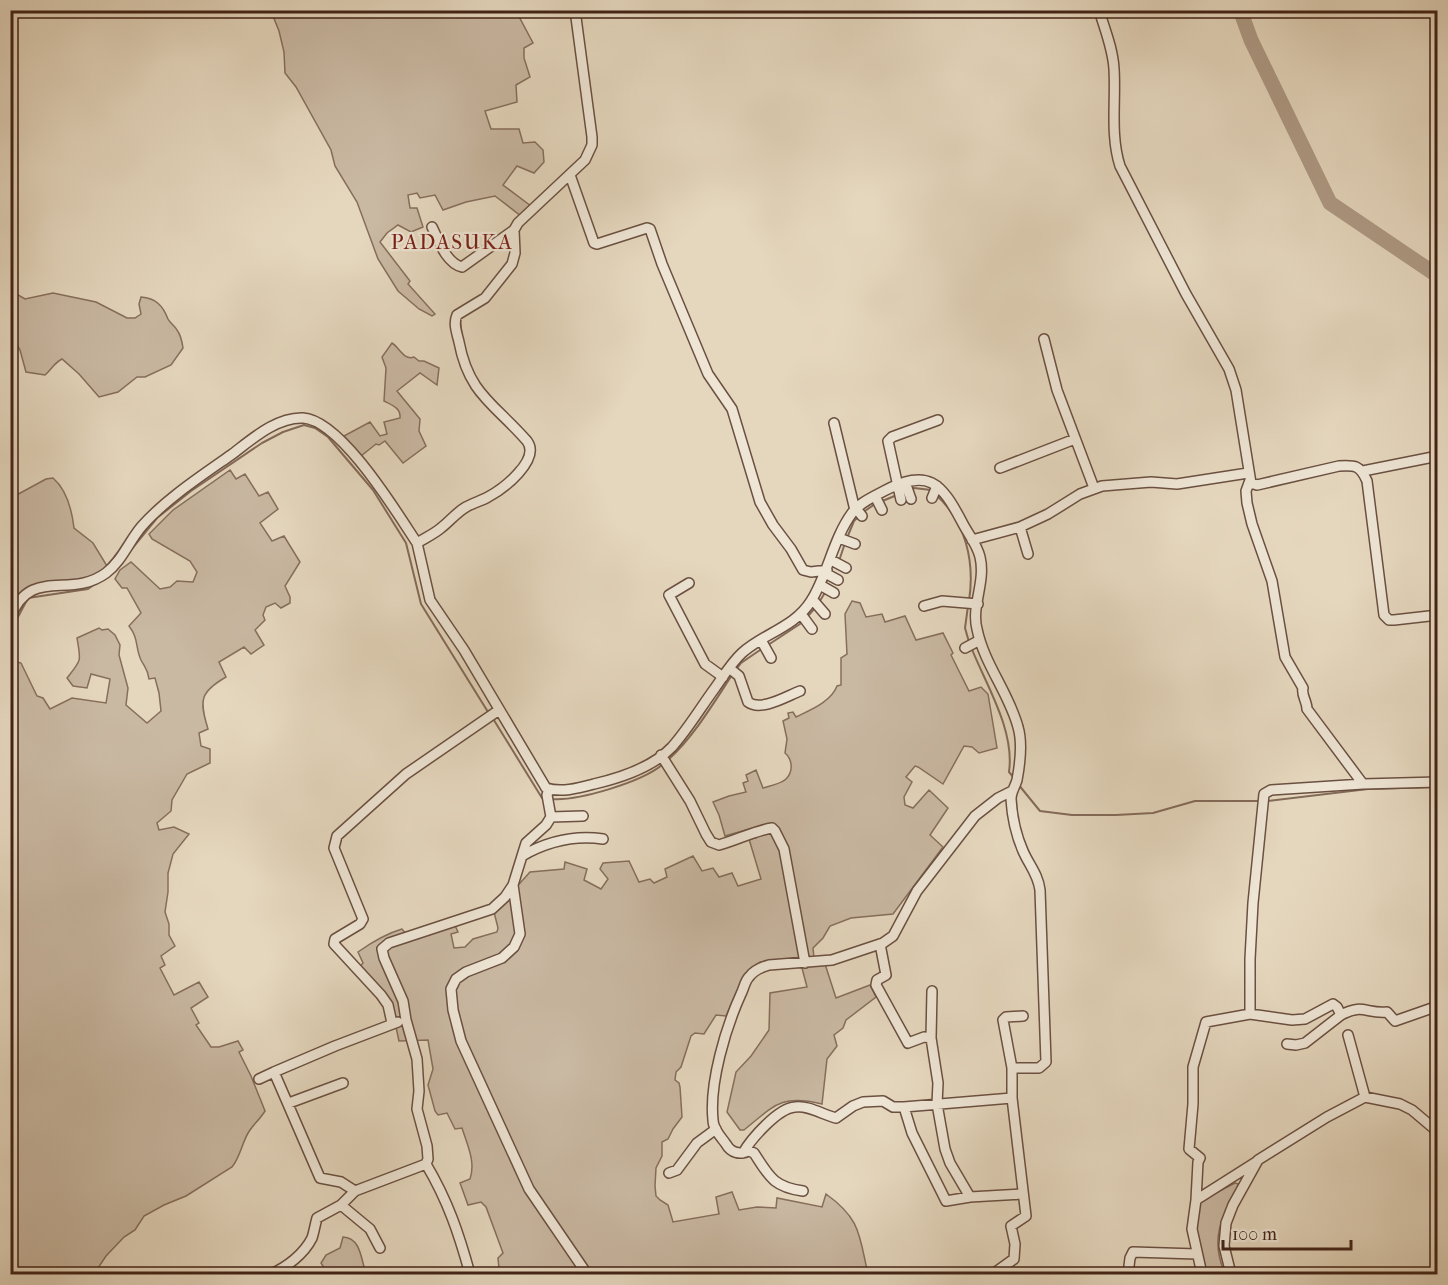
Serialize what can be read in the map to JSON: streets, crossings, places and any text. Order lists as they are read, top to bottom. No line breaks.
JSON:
{"districts":["PADASUKA"],"scale_bar":"100 m"}
